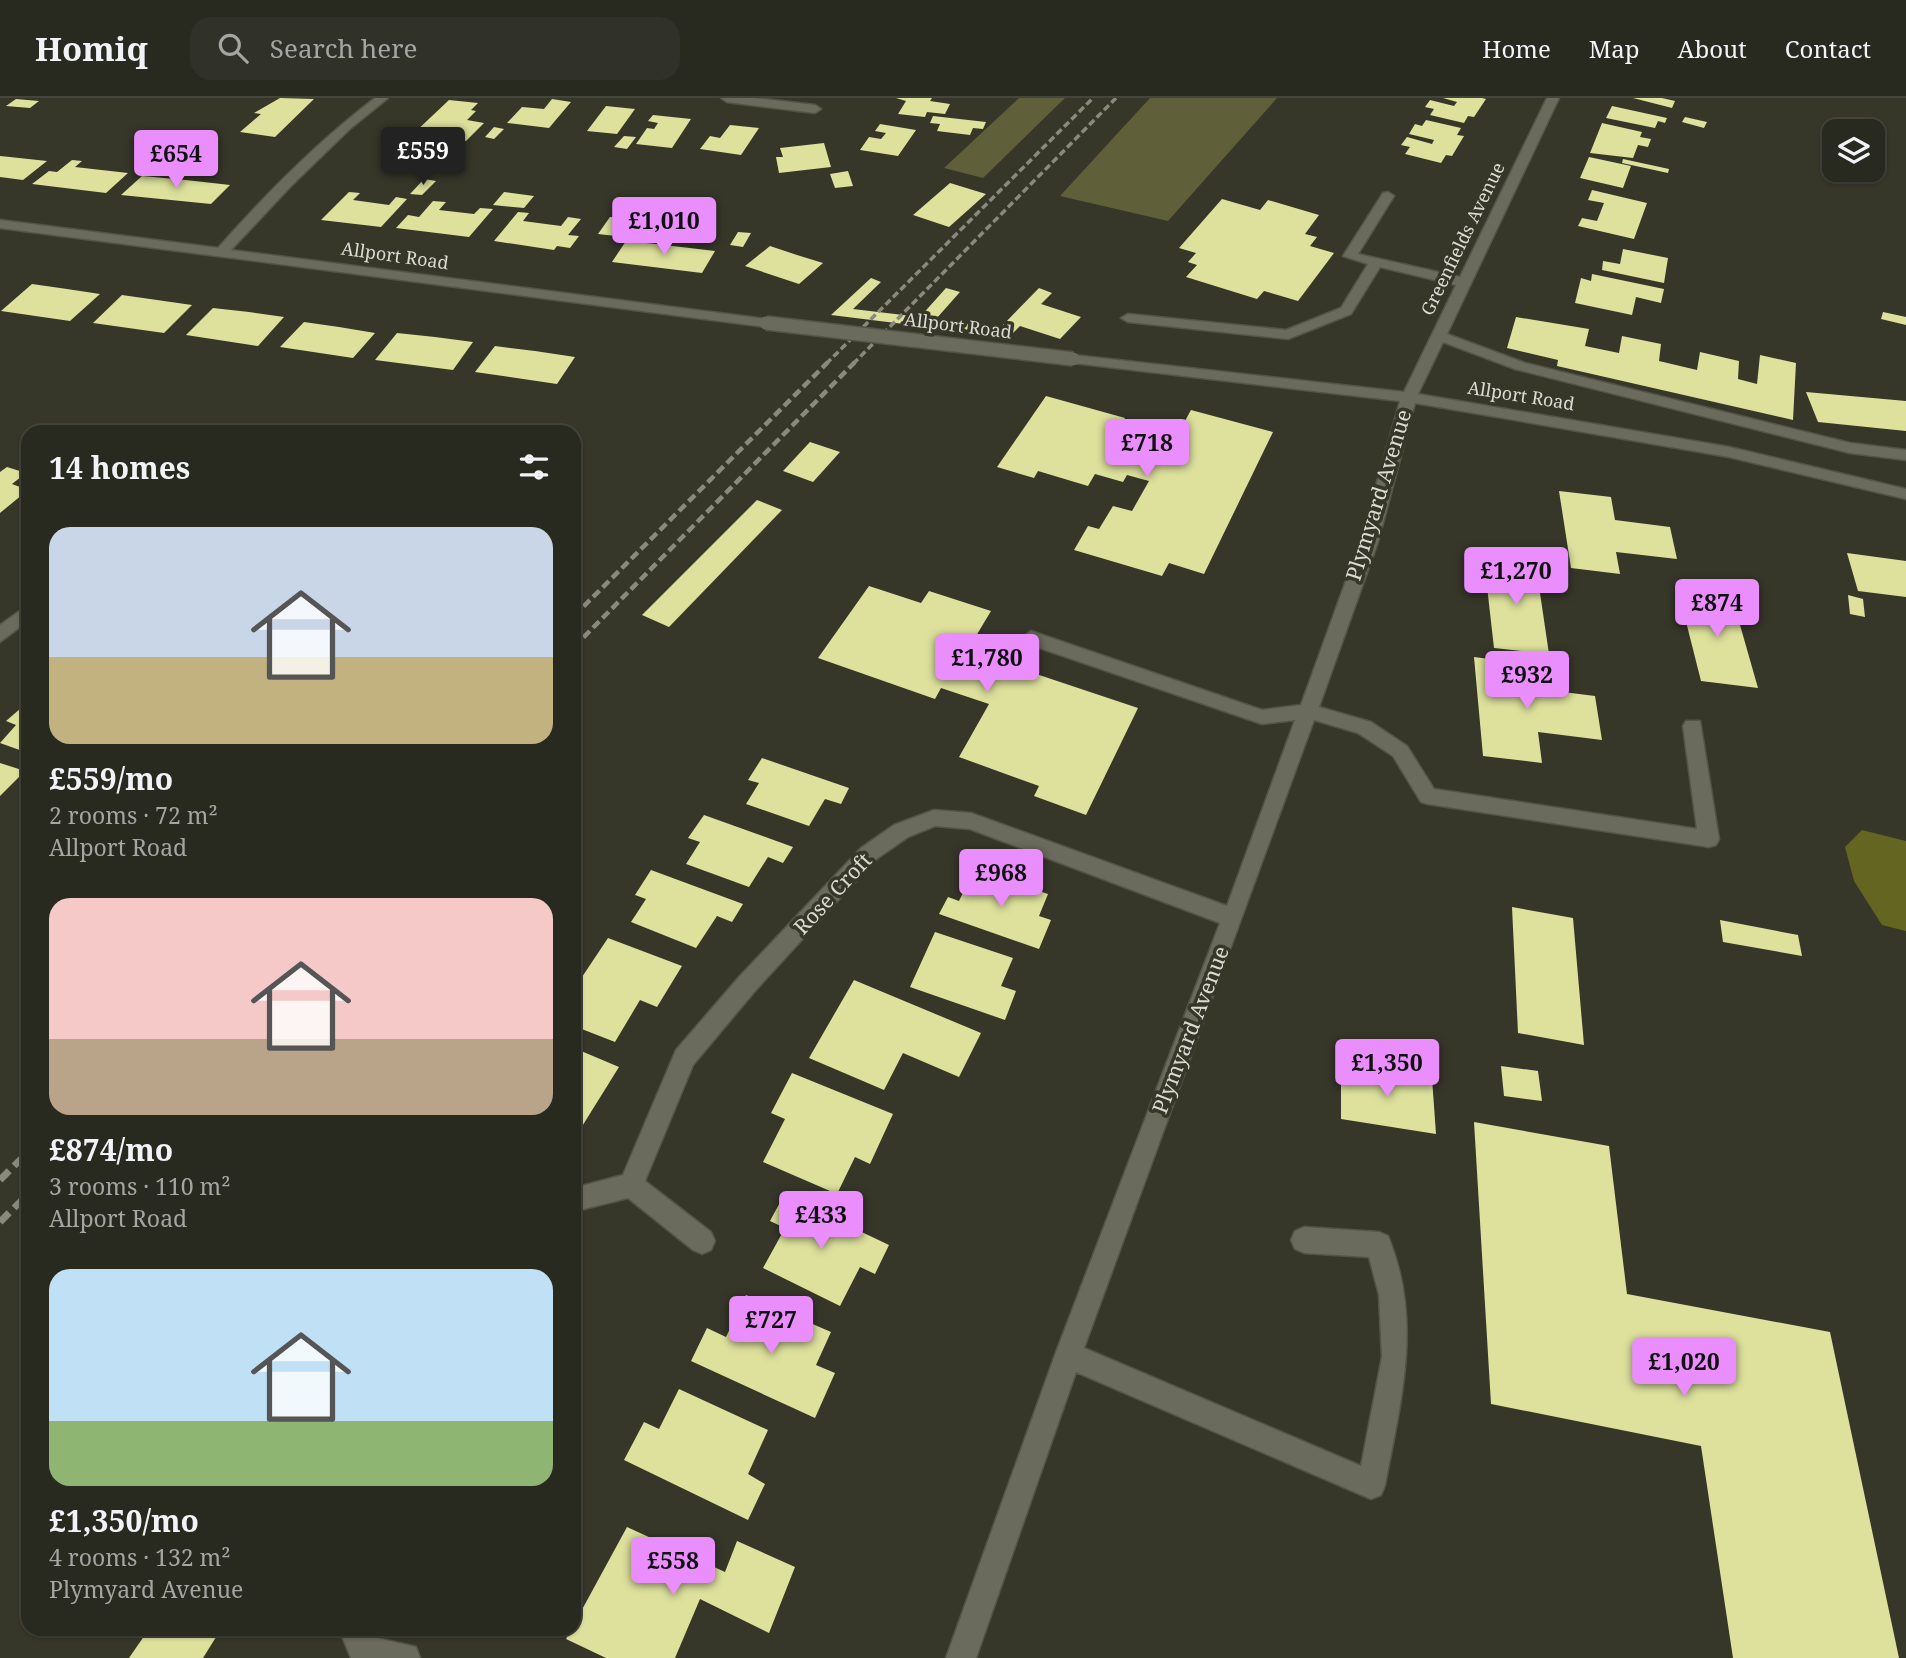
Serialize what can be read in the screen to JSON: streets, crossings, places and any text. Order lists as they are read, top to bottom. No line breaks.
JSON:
{"streets":{"street":["Greenfields Avenue","Allport Road","Plymyard Avenue","Rose Croft"]},"crossings":[["Greenfields Avenue","Allport Road"],["Greenfields Avenue","Plymyard Avenue"],["Allport Road","Plymyard Avenue"],["Plymyard Avenue","Rose Croft"]],"page":{"header":"Homiq","search":"Search here","nav":["Home","Map","About","Contact"],"price":["£559","£654","£1,010","£718","£1,270","£874","£1,780","£932","£968","£1,350","£433","£727","£1,020","£558"],"heading":"14 homes","list":[{"name":"£559/mo","note":"2 rooms · 72 m² · Allport Road"},{"name":"£874/mo","note":"3 rooms · 110 m² · Allport Road"},{"name":"£1,350/mo","note":"4 rooms · 132 m² · Plymyard Avenue"}]}}
